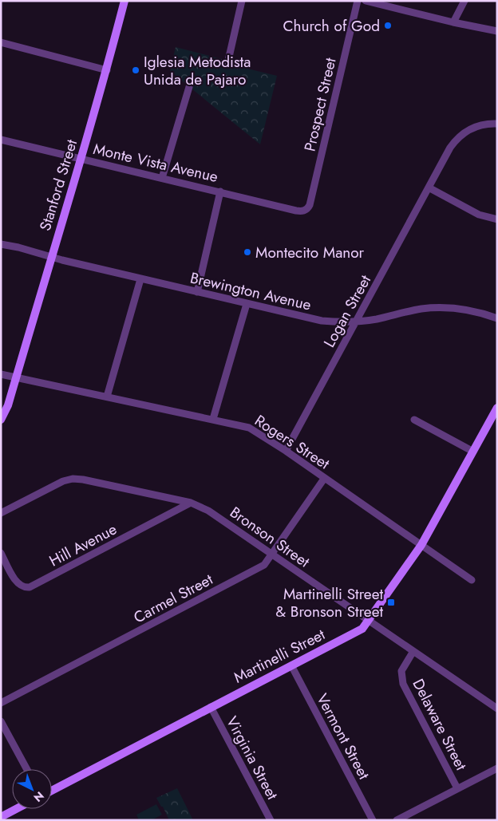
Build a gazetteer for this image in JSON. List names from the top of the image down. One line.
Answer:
{"streets":{"street":["Prospect Street","Monte Vista Avenue","Stanford Street","Brewington Avenue","Logan Street","Rogers Street","Bronson Street","Hill Avenue","Carmel Street","Martinelli Street","Delaware Street","Vermont Street","Virginia Street"]},"crossings":[["Prospect Street","Monte Vista Avenue"],["Monte Vista Avenue","Stanford Street"],["Stanford Street","Brewington Avenue"],["Stanford Street","Rogers Street"],["Brewington Avenue","Logan Street"],["Logan Street","Rogers Street"],["Rogers Street","Carmel Street"],["Rogers Street","Martinelli Street"],["Bronson Street","Hill Avenue"],["Bronson Street","Carmel Street"],["Bronson Street","Martinelli Street"],["Bronson Street","Delaware Street"],["Martinelli Street","Vermont Street"],["Martinelli Street","Virginia Street"]],"places":{"other":["Church of God","Iglesia Metodista Unida de Pajaro","Montecito Manor"],"transit":["Martinelli Street & Bronson Street"]},"north":"bottom right"}
